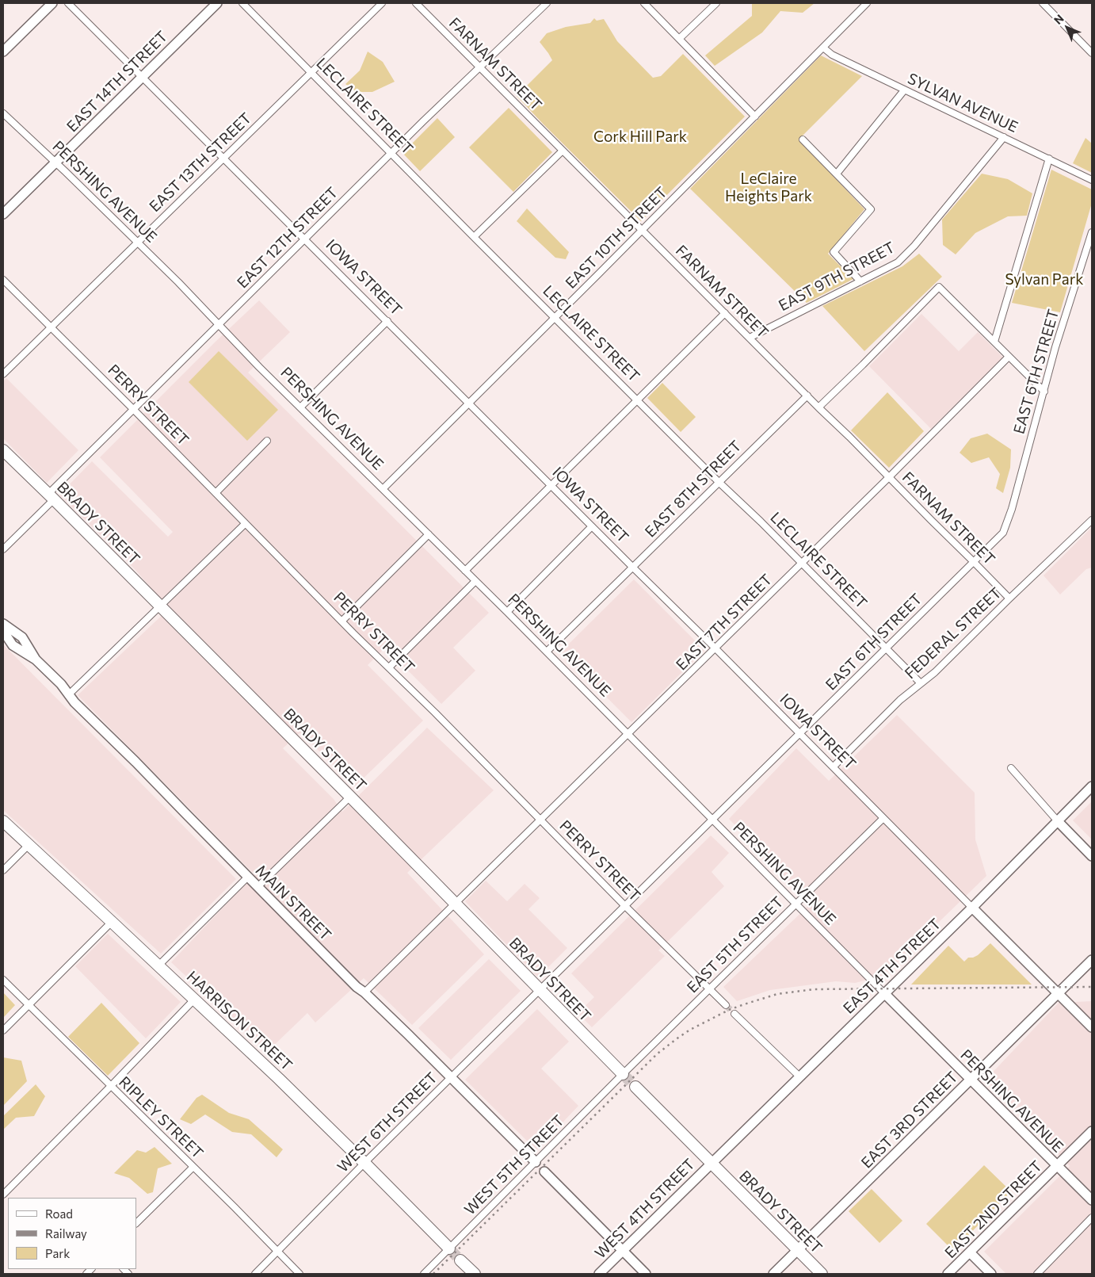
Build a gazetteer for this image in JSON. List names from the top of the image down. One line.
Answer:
{"streets":{"highway":["BRADY STREET","HARRISON STREET"],"street":["FARNAM STREET","EAST 14TH STREET","SYLVAN AVENUE","LECLAIRE STREET","EAST 13TH STREET","PERSHING AVENUE","EAST 12TH STREET","EAST 10TH STREET","EAST 9TH STREET","IOWA STREET","EAST 6TH STREET","PERRY STREET","EAST 8TH STREET","EAST 7TH STREET","FEDERAL STREET","MAIN STREET","EAST 5TH STREET","EAST 4TH STREET","RIPLEY STREET","EAST 3RD STREET","WEST 6TH STREET","WEST 5TH STREET","WEST 4TH STREET","EAST 2ND STREET"]},"crossings":[["FARNAM STREET","EAST 12TH STREET"],["FARNAM STREET","EAST 10TH STREET"],["FARNAM STREET","EAST 9TH STREET"],["FARNAM STREET","EAST 6TH STREET"],["FARNAM STREET","EAST 8TH STREET"],["FARNAM STREET","EAST 7TH STREET"],["FARNAM STREET","FEDERAL STREET"],["EAST 14TH STREET","PERSHING AVENUE"],["EAST 14TH STREET","IOWA STREET"],["SYLVAN AVENUE","EAST 10TH STREET"],["SYLVAN AVENUE","EAST 9TH STREET"],["LECLAIRE STREET","EAST 13TH STREET"],["LECLAIRE STREET","EAST 12TH STREET"],["LECLAIRE STREET","EAST 10TH STREET"],["LECLAIRE STREET","EAST 6TH STREET"],["LECLAIRE STREET","EAST 8TH STREET"],["LECLAIRE STREET","EAST 7TH STREET"],["LECLAIRE STREET","FEDERAL STREET"],["EAST 13TH STREET","PERSHING AVENUE"],["EAST 13TH STREET","IOWA STREET"],["EAST 13TH STREET","PERRY STREET"],["PERSHING AVENUE","EAST 12TH STREET"],["PERSHING AVENUE","EAST 10TH STREET"],["PERSHING AVENUE","EAST 6TH STREET"],["PERSHING AVENUE","EAST 8TH STREET"],["PERSHING AVENUE","EAST 7TH STREET"],["PERSHING AVENUE","EAST 5TH STREET"],["PERSHING AVENUE","EAST 4TH STREET"],["PERSHING AVENUE","EAST 3RD STREET"],["PERSHING AVENUE","EAST 2ND STREET"],["EAST 12TH STREET","IOWA STREET"],["EAST 12TH STREET","PERRY STREET"],["EAST 12TH STREET","BRADY STREET"],["EAST 10TH STREET","IOWA STREET"],["IOWA STREET","EAST 6TH STREET"],["IOWA STREET","EAST 8TH STREET"],["IOWA STREET","EAST 7TH STREET"],["IOWA STREET","FEDERAL STREET"],["IOWA STREET","EAST 5TH STREET"],["IOWA STREET","EAST 4TH STREET"],["IOWA STREET","EAST 3RD STREET"],["EAST 6TH STREET","PERRY STREET"],["EAST 6TH STREET","BRADY STREET"],["EAST 6TH STREET","WEST 6TH STREET"],["PERRY STREET","EAST 7TH STREET"],["PERRY STREET","EAST 5TH STREET"],["BRADY STREET","EAST 7TH STREET"],["BRADY STREET","EAST 5TH STREET"],["BRADY STREET","EAST 4TH STREET"],["BRADY STREET","EAST 3RD STREET"],["BRADY STREET","WEST 6TH STREET"],["BRADY STREET","WEST 5TH STREET"],["BRADY STREET","WEST 4TH STREET"],["EAST 7TH STREET","MAIN STREET"],["MAIN STREET","WEST 6TH STREET"],["MAIN STREET","WEST 5TH STREET"],["EAST 5TH STREET","WEST 5TH STREET"],["EAST 4TH STREET","WEST 4TH STREET"],["HARRISON STREET","WEST 6TH STREET"],["HARRISON STREET","WEST 5TH STREET"],["RIPLEY STREET","WEST 6TH STREET"]],"parks":["Cork Hill Park","LeClaire Heights Park","Sylvan Park"],"legend":["Road","Railway","Park"],"north":"top left"}
